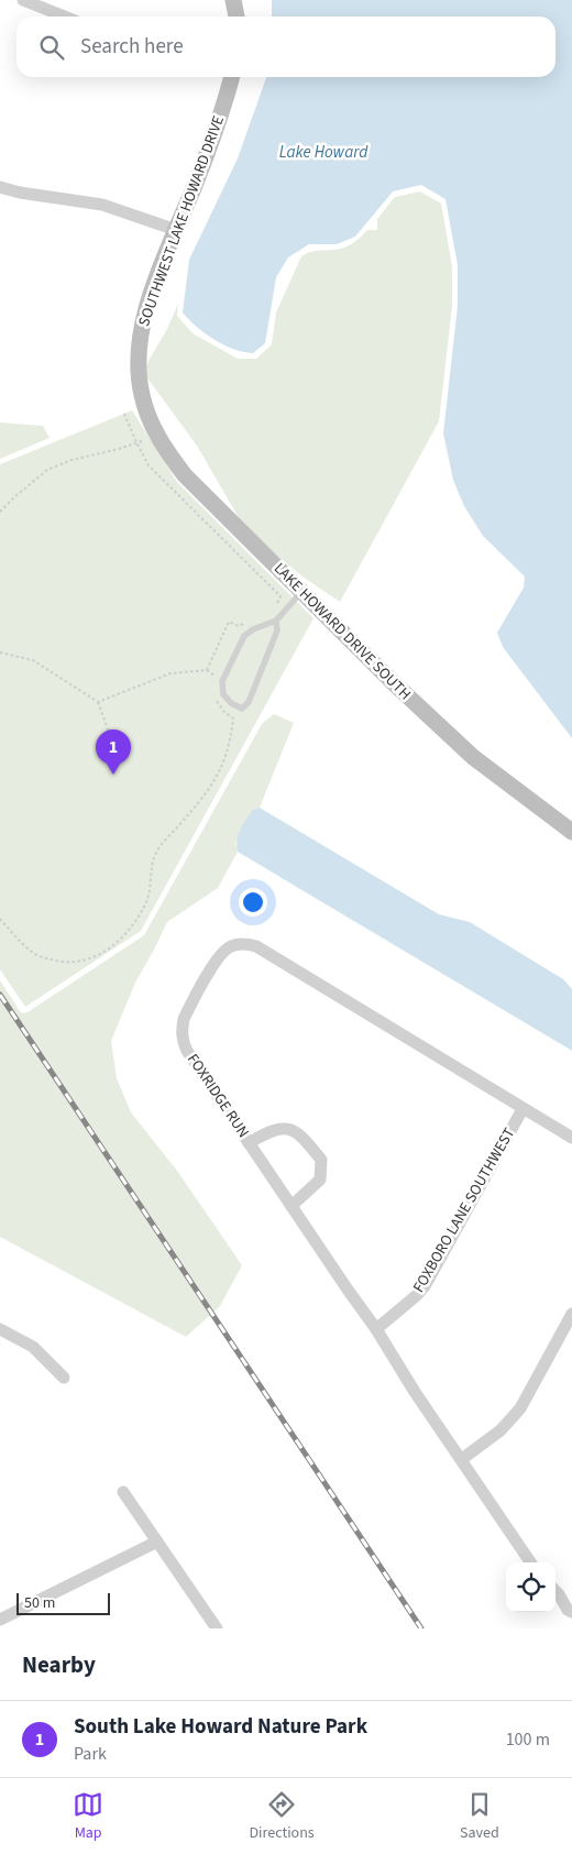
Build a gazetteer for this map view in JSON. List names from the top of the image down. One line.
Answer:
{"streets":{"street":["SOUTHWEST LAKE HOWARD DRIVE","LAKE HOWARD DRIVE SOUTH","FOXRIDGE RUN","FOXBORO LANE SOUTHWEST"]},"crossings":[["SOUTHWEST LAKE HOWARD DRIVE","LAKE HOWARD DRIVE SOUTH"],["FOXRIDGE RUN","FOXBORO LANE SOUTHWEST"]],"water":["Lake Howard"],"scale_bar":"50 m","page":{"search":"Search here","pins":"1","scale":"50 m","heading":"Nearby","list":[{"mark":"1","name":"South Lake Howard Nature Park","note":"Park","value":"100 m"}],"nav":["Map","Directions","Saved"]}}
